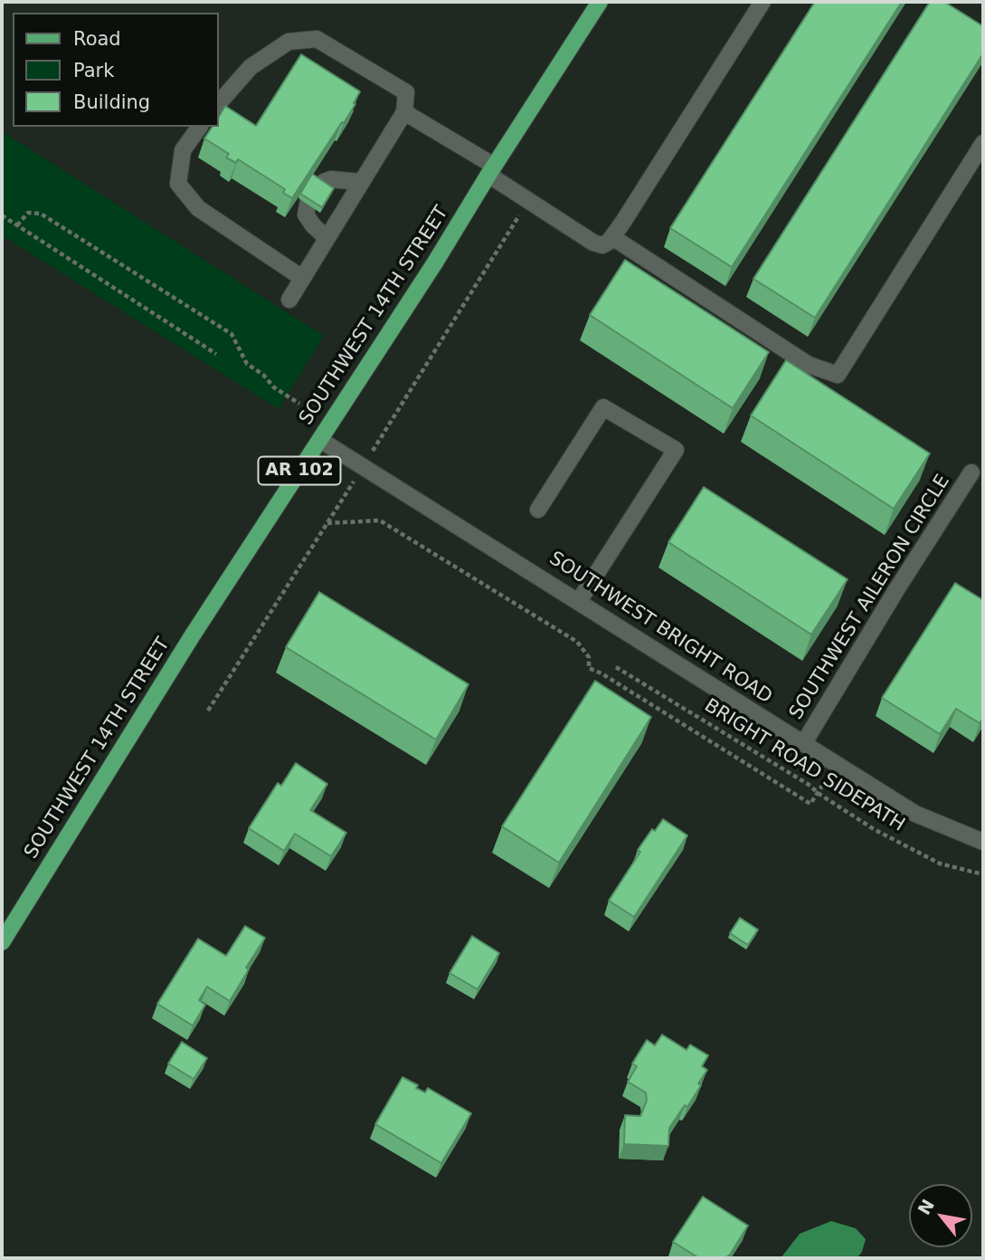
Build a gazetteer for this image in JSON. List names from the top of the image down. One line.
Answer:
{"streets":{"main road":["SOUTHWEST 14TH STREET","AR 102"],"street":["SOUTHWEST AILERON CIRCLE","SOUTHWEST BRIGHT ROAD"],"path":["BRIGHT ROAD SIDEPATH"]},"crossings":[["SOUTHWEST 14TH STREET","SOUTHWEST BRIGHT ROAD"],["SOUTHWEST AILERON CIRCLE","SOUTHWEST BRIGHT ROAD"]],"legend":["Road","Park","Building"],"north":"top left"}
